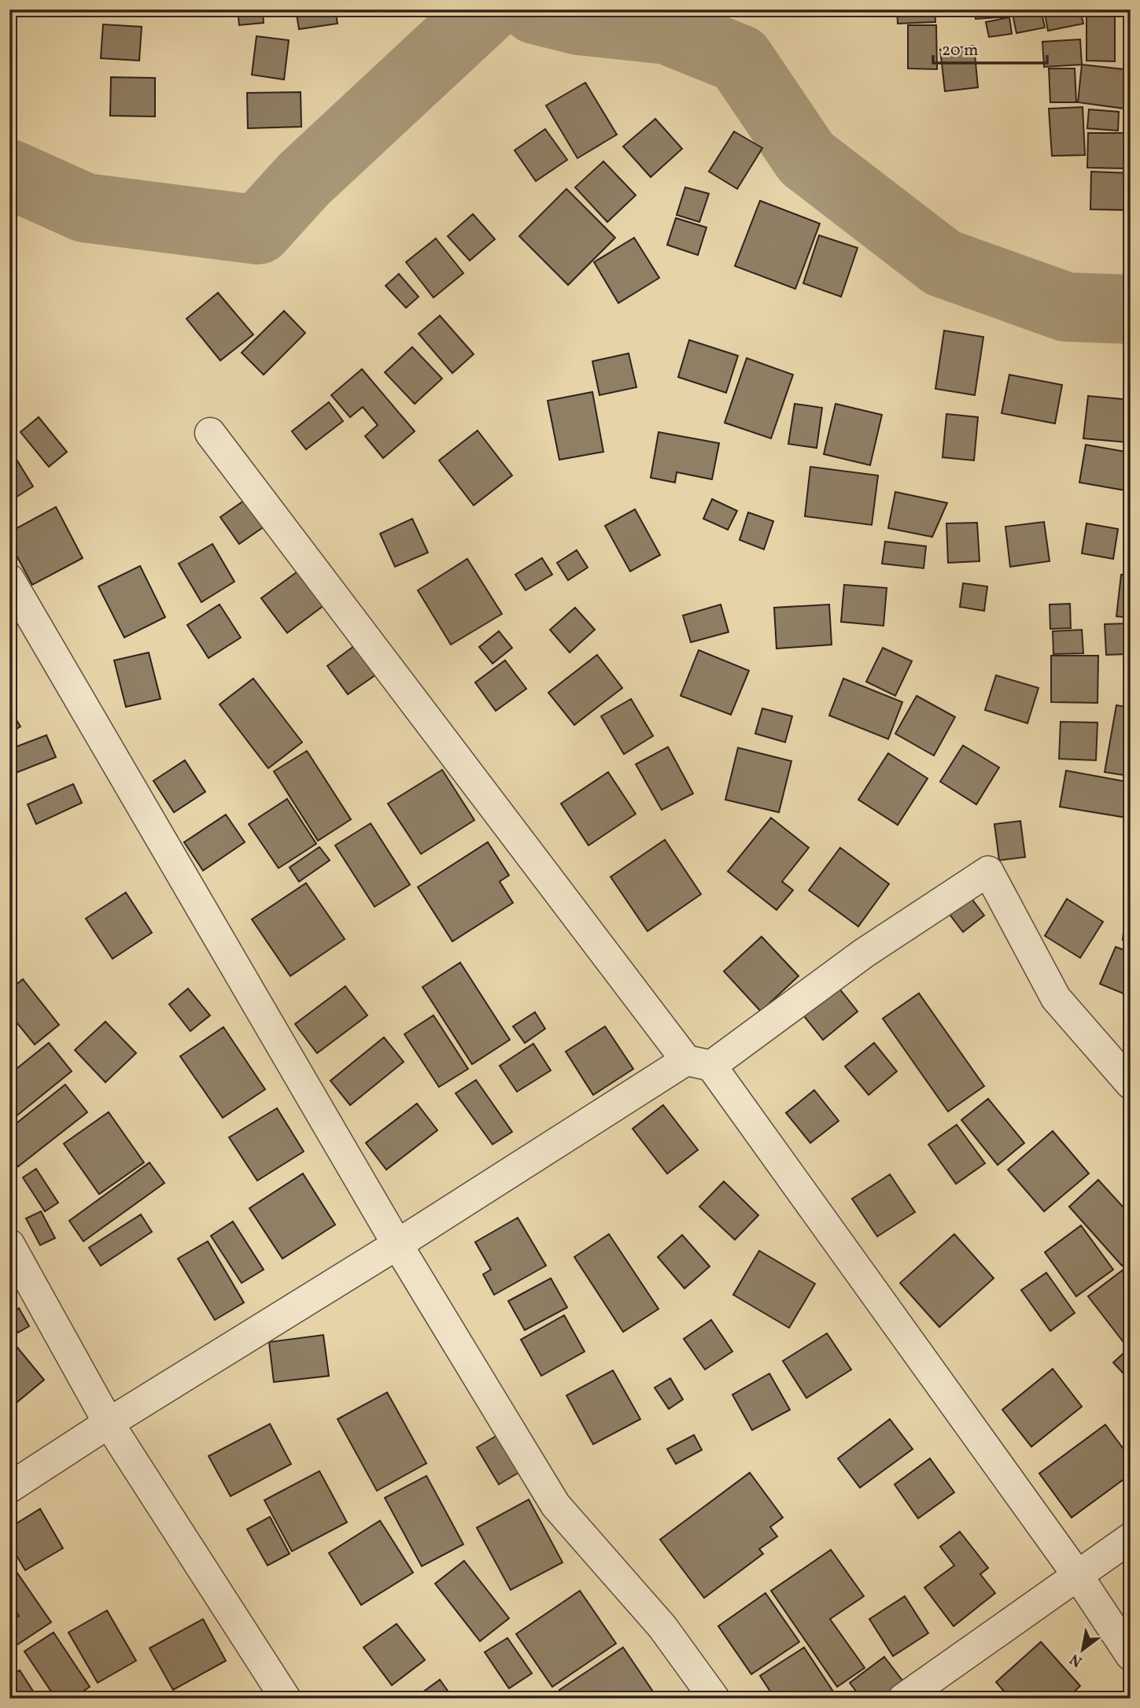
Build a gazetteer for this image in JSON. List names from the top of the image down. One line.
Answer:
{"scale_bar":"20 m","north":"bottom left"}
